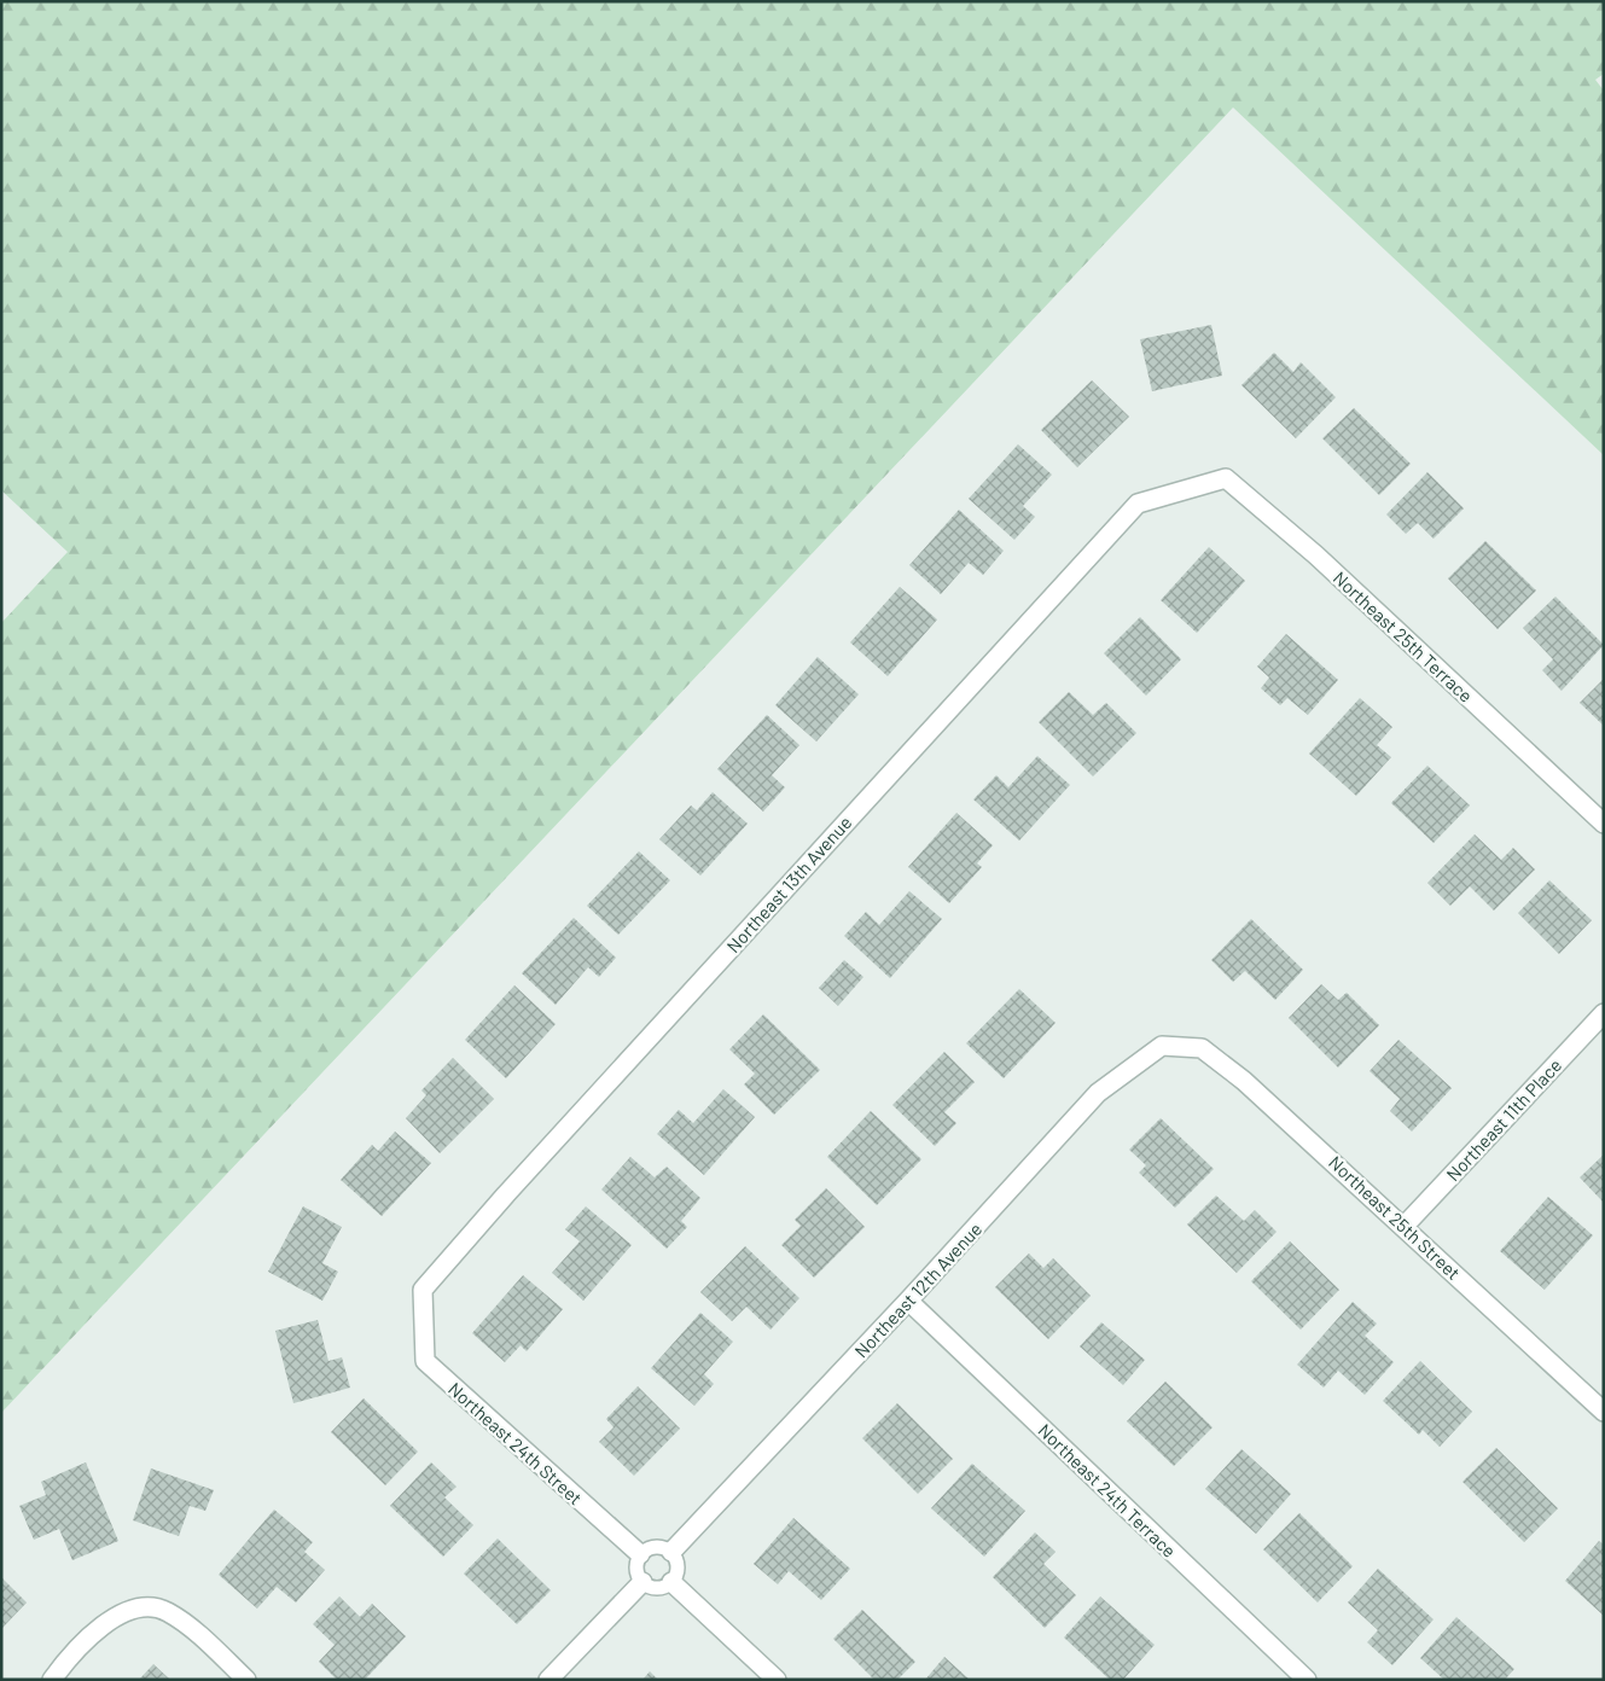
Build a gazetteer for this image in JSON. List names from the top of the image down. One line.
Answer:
{"streets":{"street":["Northeast 25th Terrace","Northeast 13th Avenue","Northeast 11th Place","Northeast 25th Street","Northeast 12th Avenue","Northeast 24th Street","Northeast 24th Terrace"]},"crossings":[["Northeast 25th Terrace","Northeast 13th Avenue"],["Northeast 13th Avenue","Northeast 24th Street"],["Northeast 11th Place","Northeast 25th Street"],["Northeast 25th Street","Northeast 12th Avenue"],["Northeast 12th Avenue","Northeast 24th Street"],["Northeast 12th Avenue","Northeast 24th Terrace"]]}
